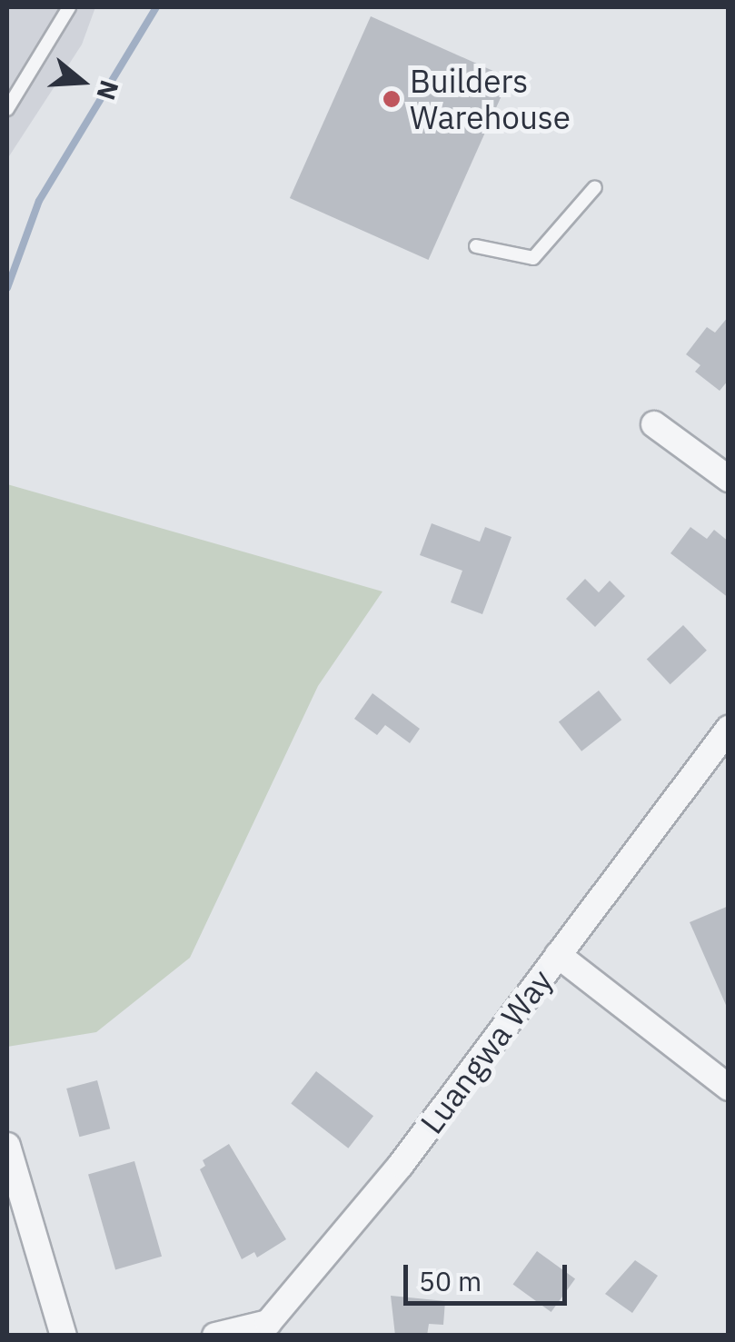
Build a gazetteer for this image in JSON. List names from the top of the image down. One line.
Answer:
{"streets":{"street":["Luangwa Way"]},"places":["Builders Warehouse"],"scale_bar":"50 m","north":"right"}
